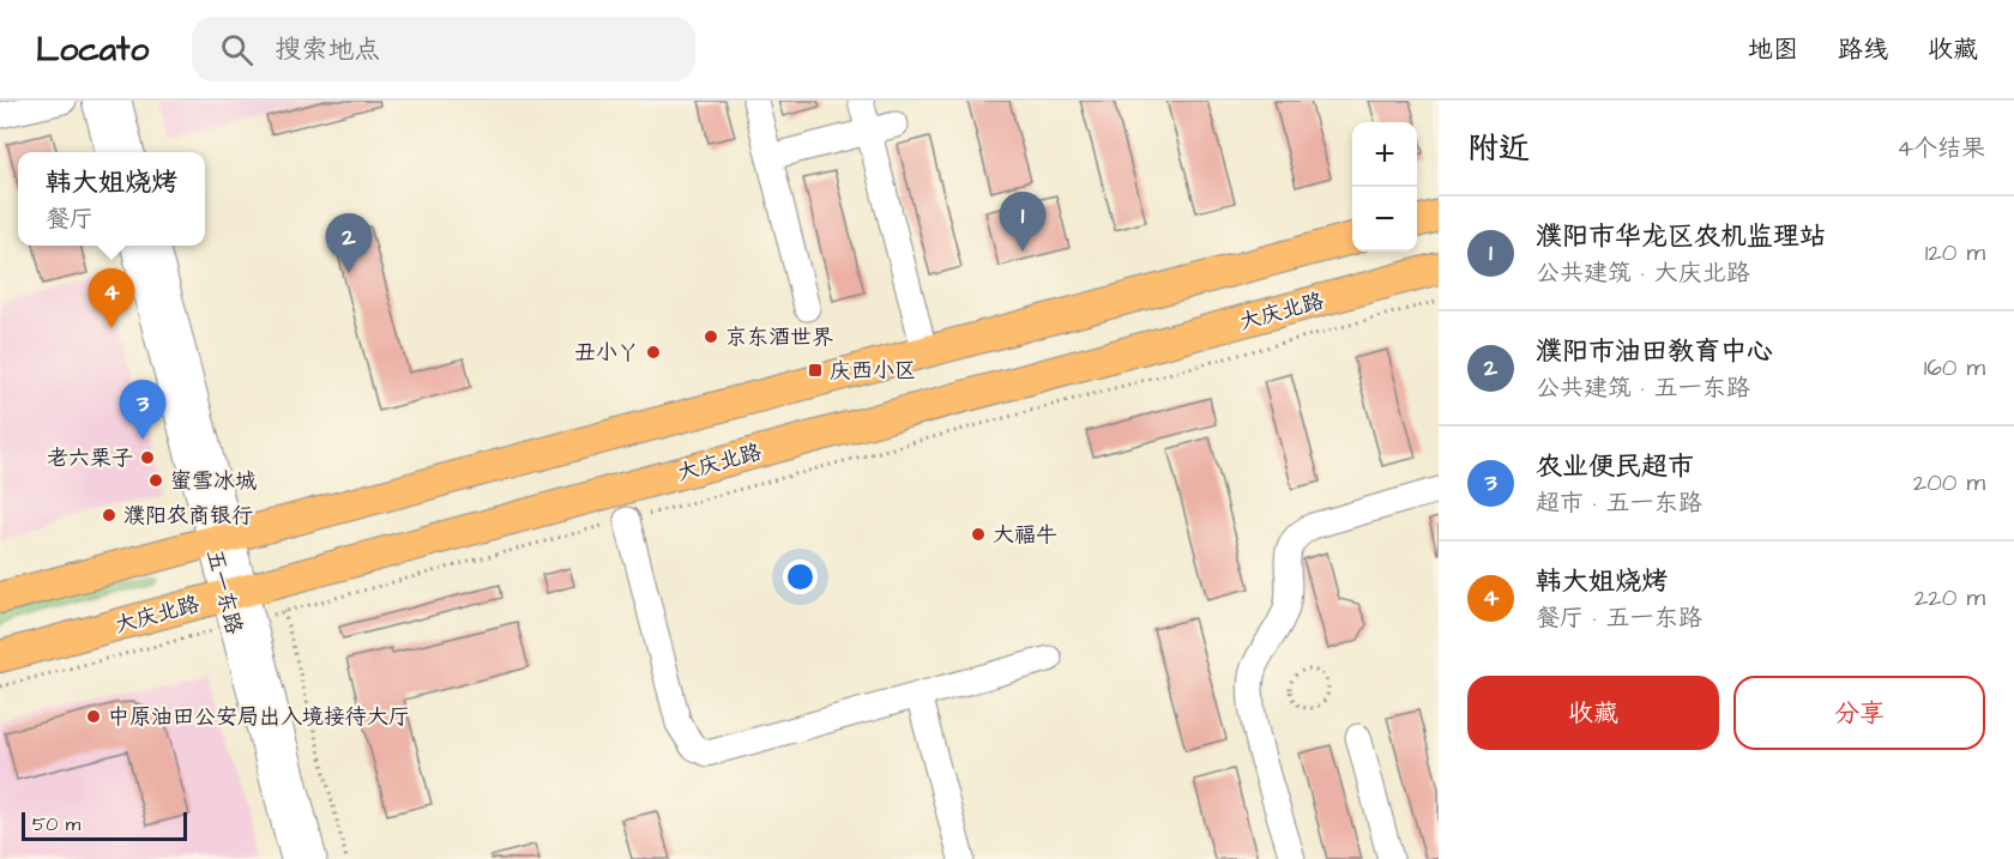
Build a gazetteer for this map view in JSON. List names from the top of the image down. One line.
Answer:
{"streets":{"main road":["大庆北路"],"street":["五一东路"]},"crossings":[["大庆北路","五一东路"]],"places":{"other":["京东酒世界","丑小丫","老六栗子","蜜雪冰城","濮阳农商银行","大福牛","中原油田公安局出入境接待大厅"],"transit":["庆西小区"]},"scale_bar":"50 m","page":{"header":"Locato","search":"搜索地点","nav":["地图","路线","收藏"],"heading":["附近","4个结果"],"map_buttons":["+","−"],"popup":["韩大姐烧烤","餐厅"],"pins":["1","2","4","3"],"list":[{"mark":"1","name":"濮阳市华龙区农机监理站","note":"公共建筑 · 大庆北路","value":"120 m"},{"mark":"2","name":"濮阳市油田教育中心","note":"公共建筑 · 五一东路","value":"160 m"},{"mark":"3","name":"农业便民超市","note":"超市 · 五一东路","value":"200 m"},{"mark":"4","name":"韩大姐烧烤","note":"餐厅 · 五一东路","value":"220 m"}],"buttons":["收藏","分享"],"scale":"50 m"}}
